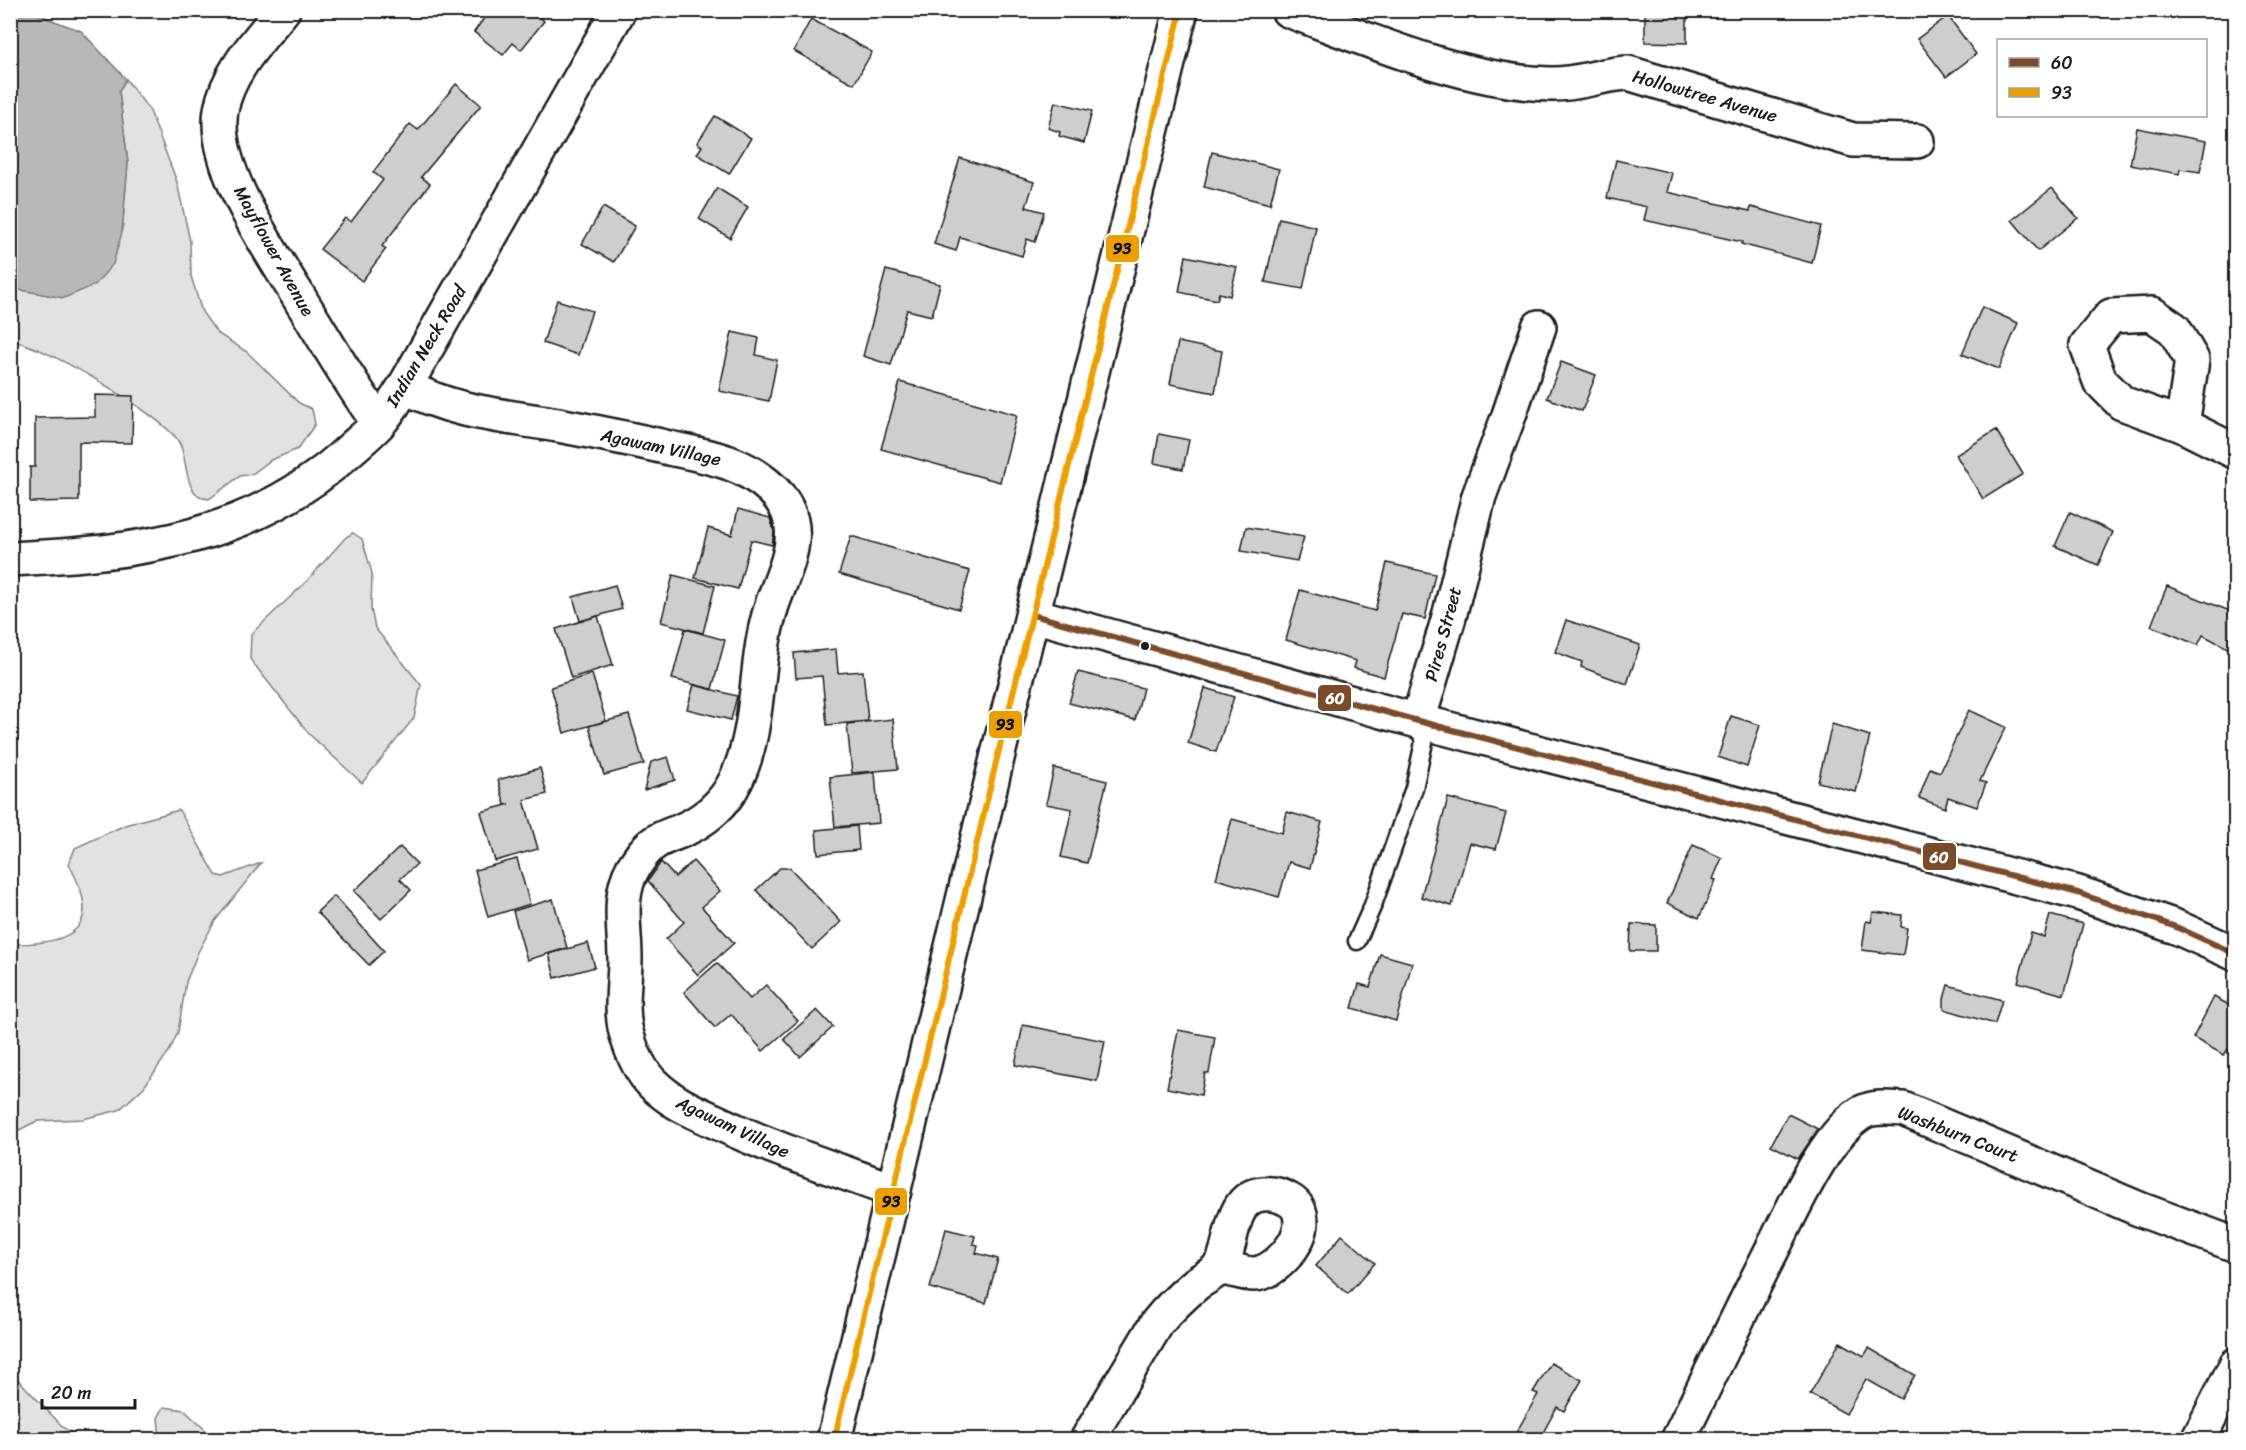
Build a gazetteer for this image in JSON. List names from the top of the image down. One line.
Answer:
{"streets":{"street":["Hollowtree Avenue","Mayflower Avenue","Indian Neck Road","Agawam Village","Pires Street","Washburn Court"]},"crossings":[["Mayflower Avenue","Indian Neck Road"],["Indian Neck Road","Agawam Village"]],"lines":["transit line 93","transit line 60"],"legend":["60","93"],"scale_bar":"20 m"}
